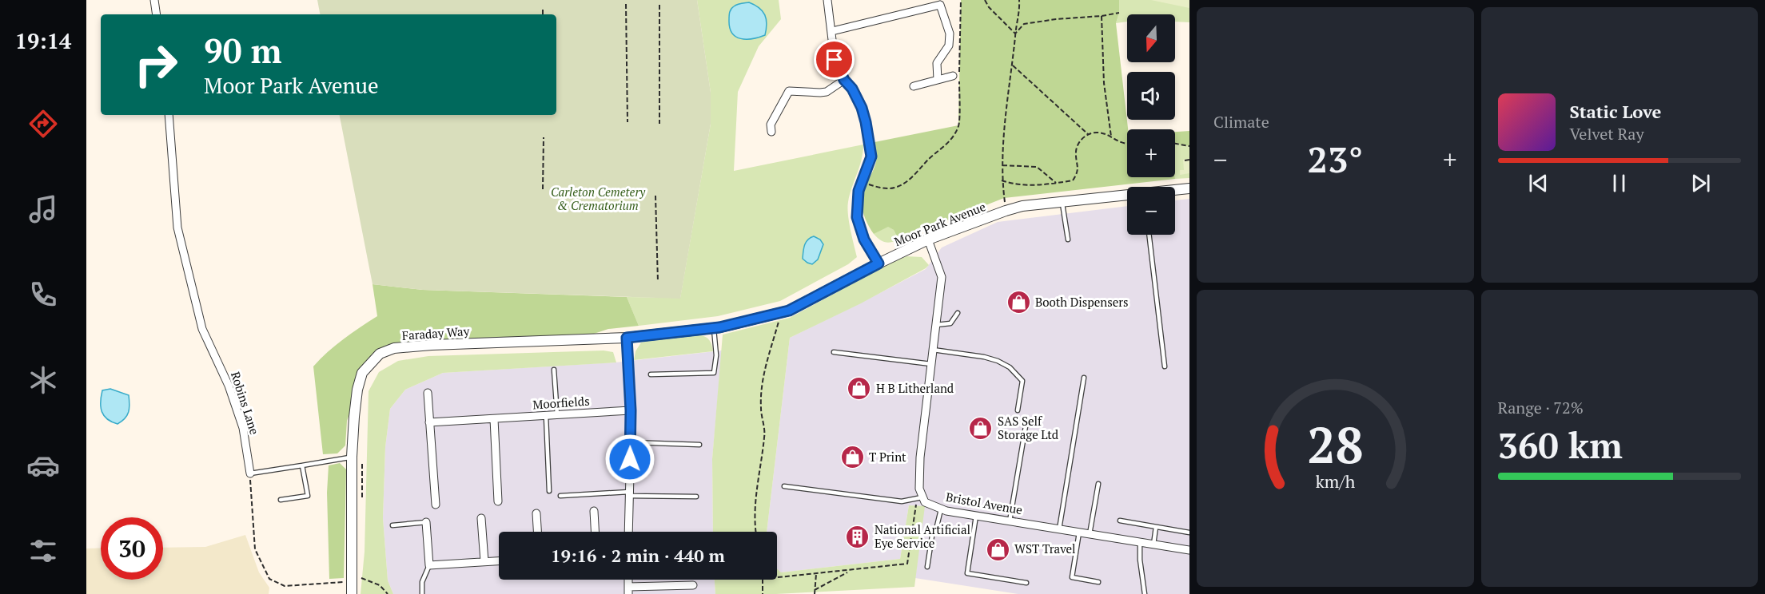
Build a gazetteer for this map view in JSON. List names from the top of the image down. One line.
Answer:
{"streets":{"street":["Moor Park Avenue","Faraday Way","Robins Lane","Moorfields","Bristol Avenue"]},"crossings":[["Moor Park Avenue","Faraday Way"]],"parks":["Carleton Cemetery & Crematorium"],"places":{"shop":["Booth Dispensers","H B Litherland","SAS Self Storage Ltd","T Print","WST Travel"],"building":["National Artificial Eye Service"]},"north":"bottom","page":{"tabs":"19:14","tile":["Climate",["Range · 72%","360 km"]],"map_buttons":["+","−"],"turn":["90 m","Moor Park Avenue"],"song":["Static Love","Velvet Ray"],"heat":["−","23°","+"],"limit":"30","trip":"19:16 · 2 min · 440 m","gauge":["28","km/h"]}}
